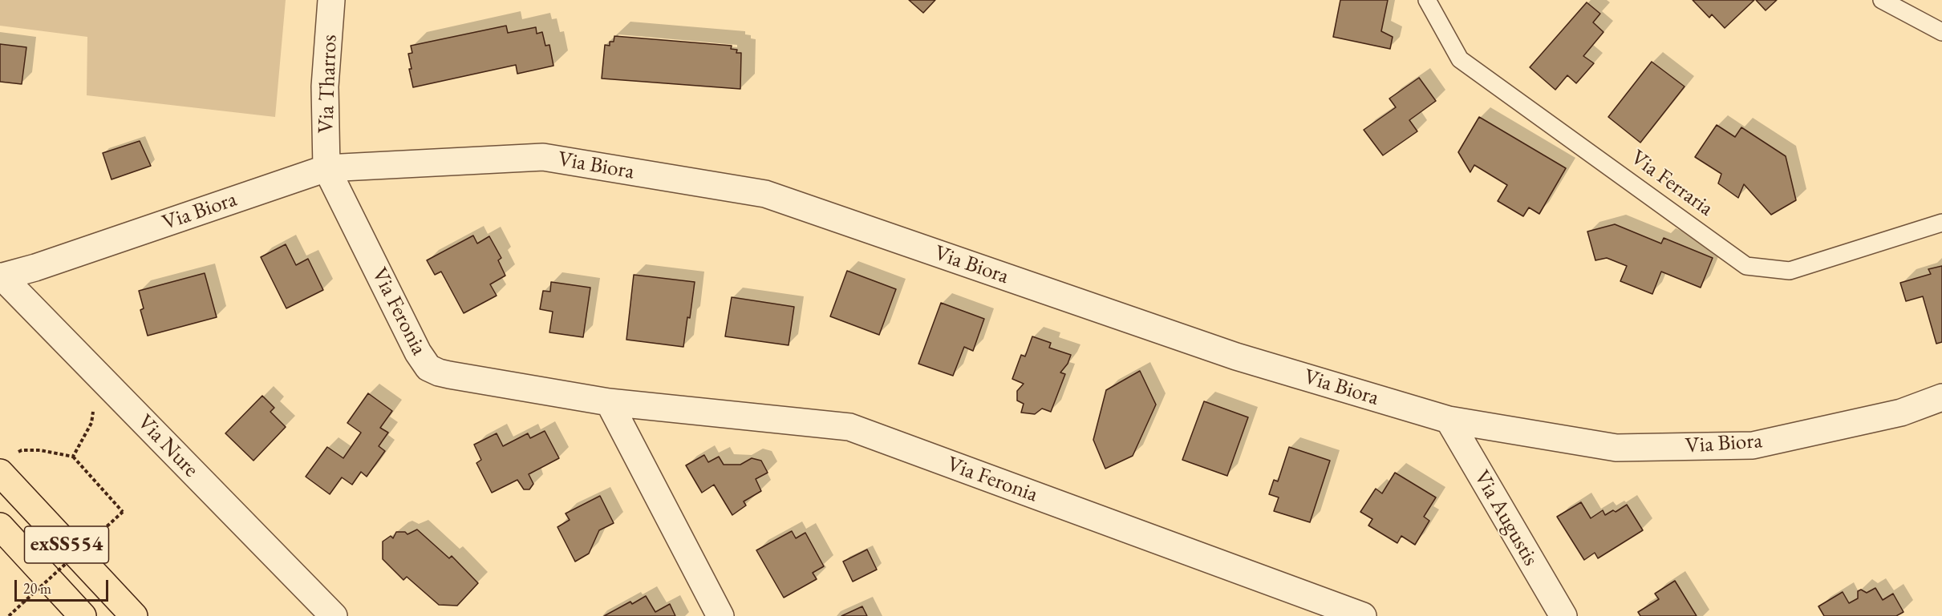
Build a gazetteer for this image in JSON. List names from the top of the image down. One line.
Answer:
{"streets":{"main road":["exSS554"],"street":["Via Tharros","Via Biora","Via Feronia","Via Nure","Via Augustis"],"lane":["Via Ferraria"]},"crossings":[["Via Tharros","Via Biora"],["Via Tharros","Via Feronia"],["Via Biora","Via Feronia"],["Via Biora","Via Nure"],["Via Biora","Via Augustis"]],"scale_bar":"20 m"}
